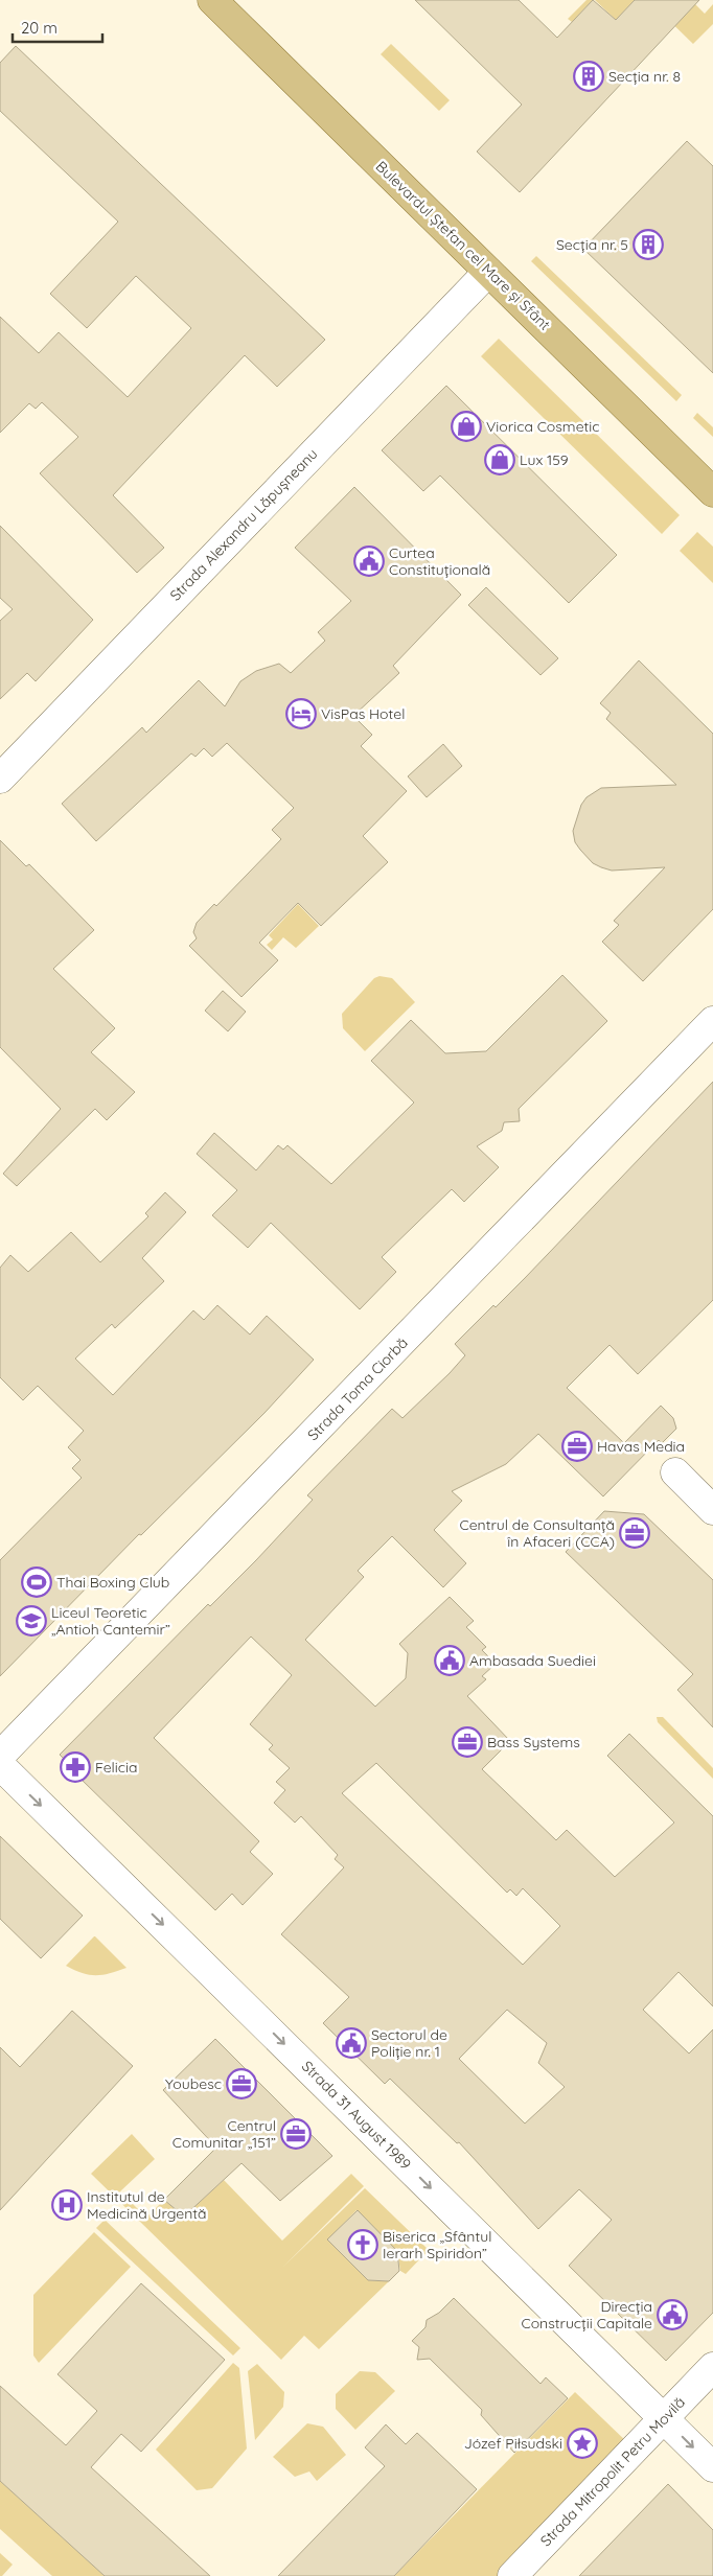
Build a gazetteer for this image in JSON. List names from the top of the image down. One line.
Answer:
{"streets":{"main road":["Bulevardul Ștefan cel Mare și Sfânt"],"street":["Strada Alexandru Lăpușneanu","Strada Toma Ciorbă","Strada 31 August 1989","Strada Mitropolit Petru Movilă"]},"crossings":[["Bulevardul Ștefan cel Mare și Sfânt","Strada Alexandru Lăpușneanu"],["Strada 31 August 1989","Strada Mitropolit Petru Movilă"]],"one_way":["Strada 31 August 1989"],"places":{"building":["Secția nr. 8","Secția nr. 5"],"shop":["Viorica Cosmetic","Lux 159"],"public building":["Curtea Constituțională","Ambasada Suediei","Sectorul de Poliție nr. 1","Direcția Construcții Capitale"],"hotel":["VisPas Hotel"],"office":["Havas Media","Centrul de Consultanță în Afaceri (CCA)","Bass Systems","Youbesc","Centrul Comunitar „151”"],"sports":["Thai Boxing Club"],"school or university":["Liceul Teoretic „Antioh Cantemir”"],"pharmacy":["Felicia"],"hospital":["Institutul de Medicină Urgentă"],"church":["Biserica „Sfântul Ierarh Spiridon”"],"place":["Józef Piłsudski"]},"scale_bar":"20 m"}
